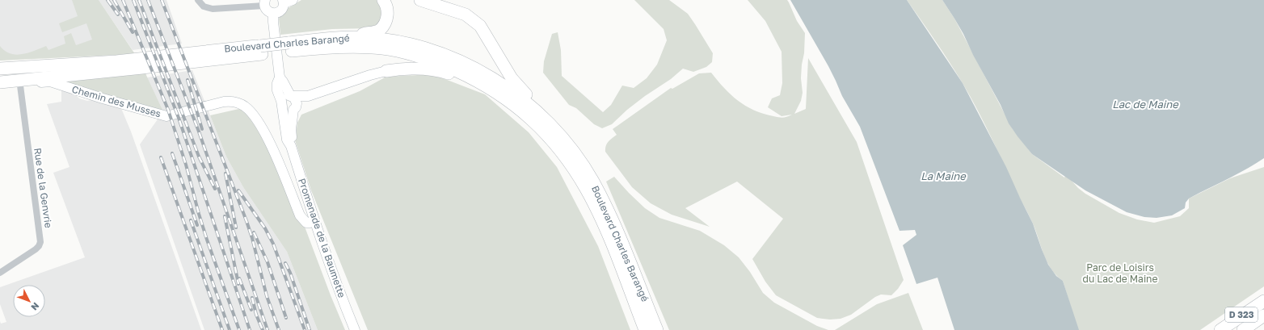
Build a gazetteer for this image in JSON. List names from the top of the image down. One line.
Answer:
{"streets":{"highway":["Boulevard Charles Barangé","D 323"],"street":["Chemin des Musses","Rue de la Genvrie","Promenade de la Baumette"]},"crossings":[["Chemin des Musses","Rue de la Genvrie"],["Chemin des Musses","Promenade de la Baumette"]],"water":["Lac de Maine","La Maine"],"parks":["Parc de Loisirs du Lac de Maine"],"north":"bottom right"}
